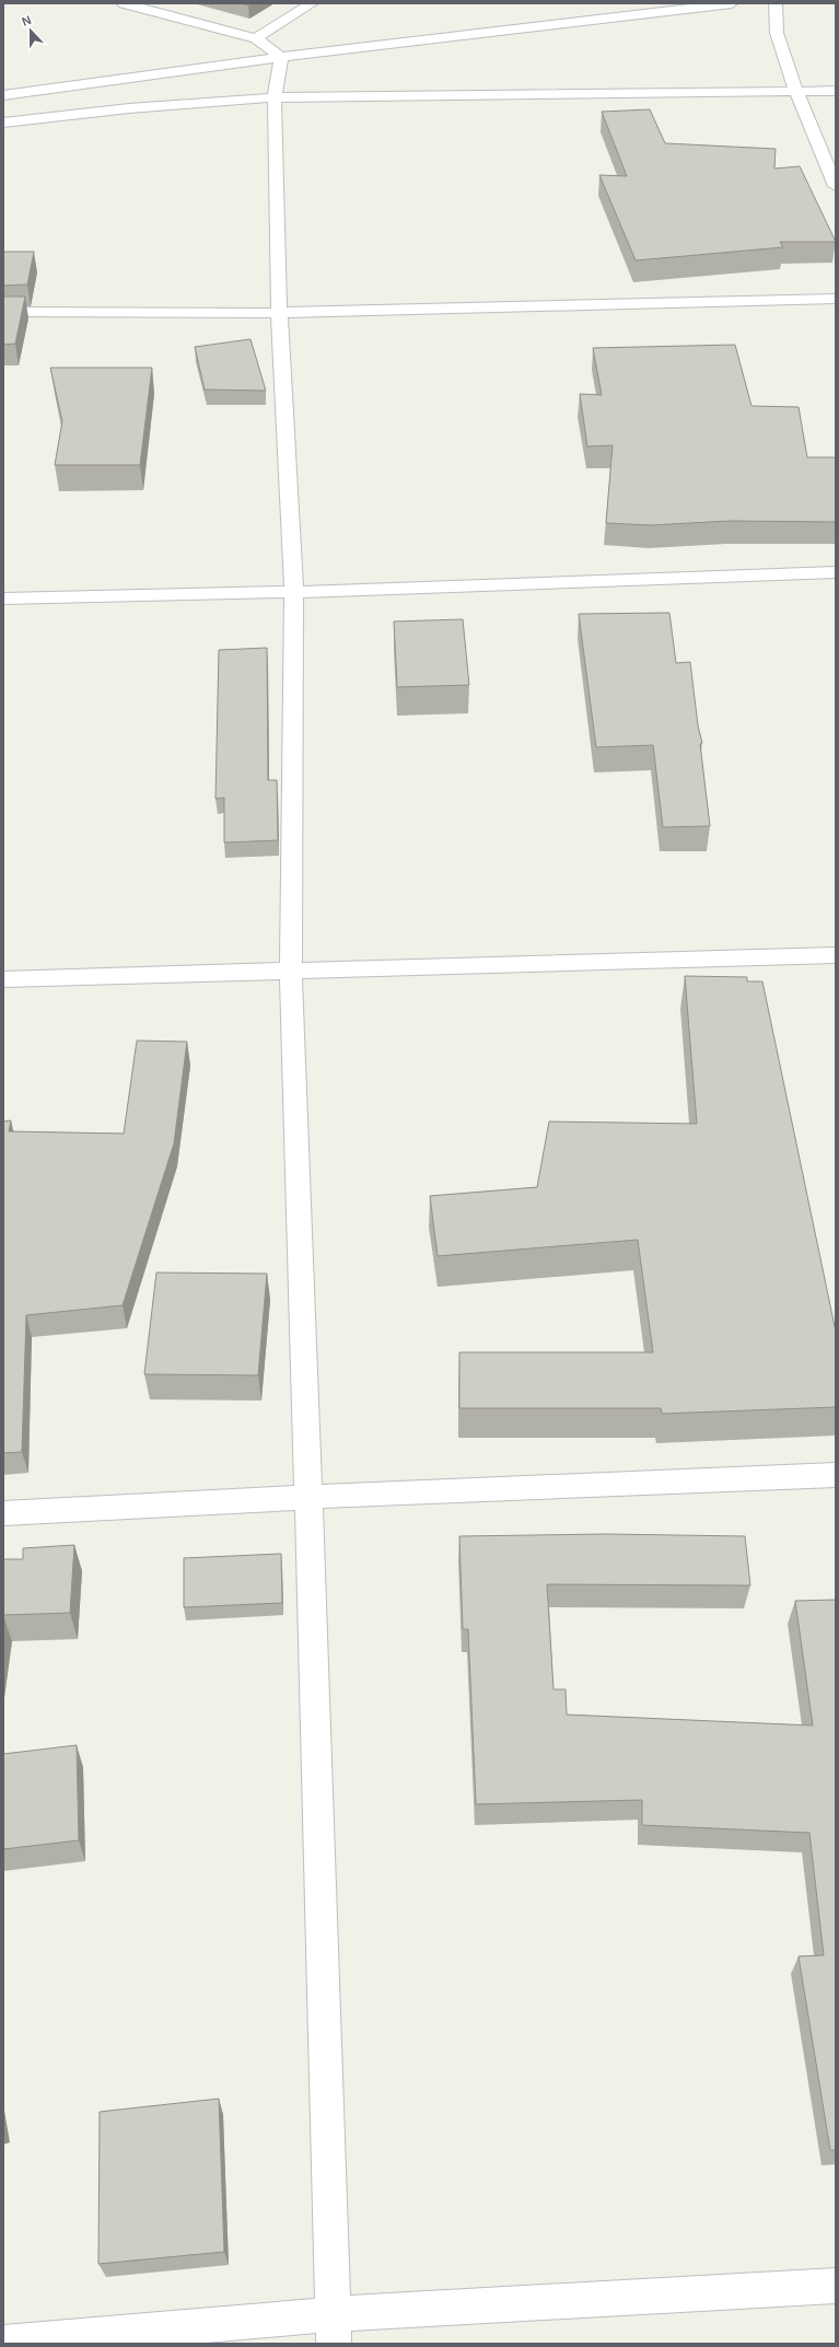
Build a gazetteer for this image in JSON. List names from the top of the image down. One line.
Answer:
{"north":"top"}
